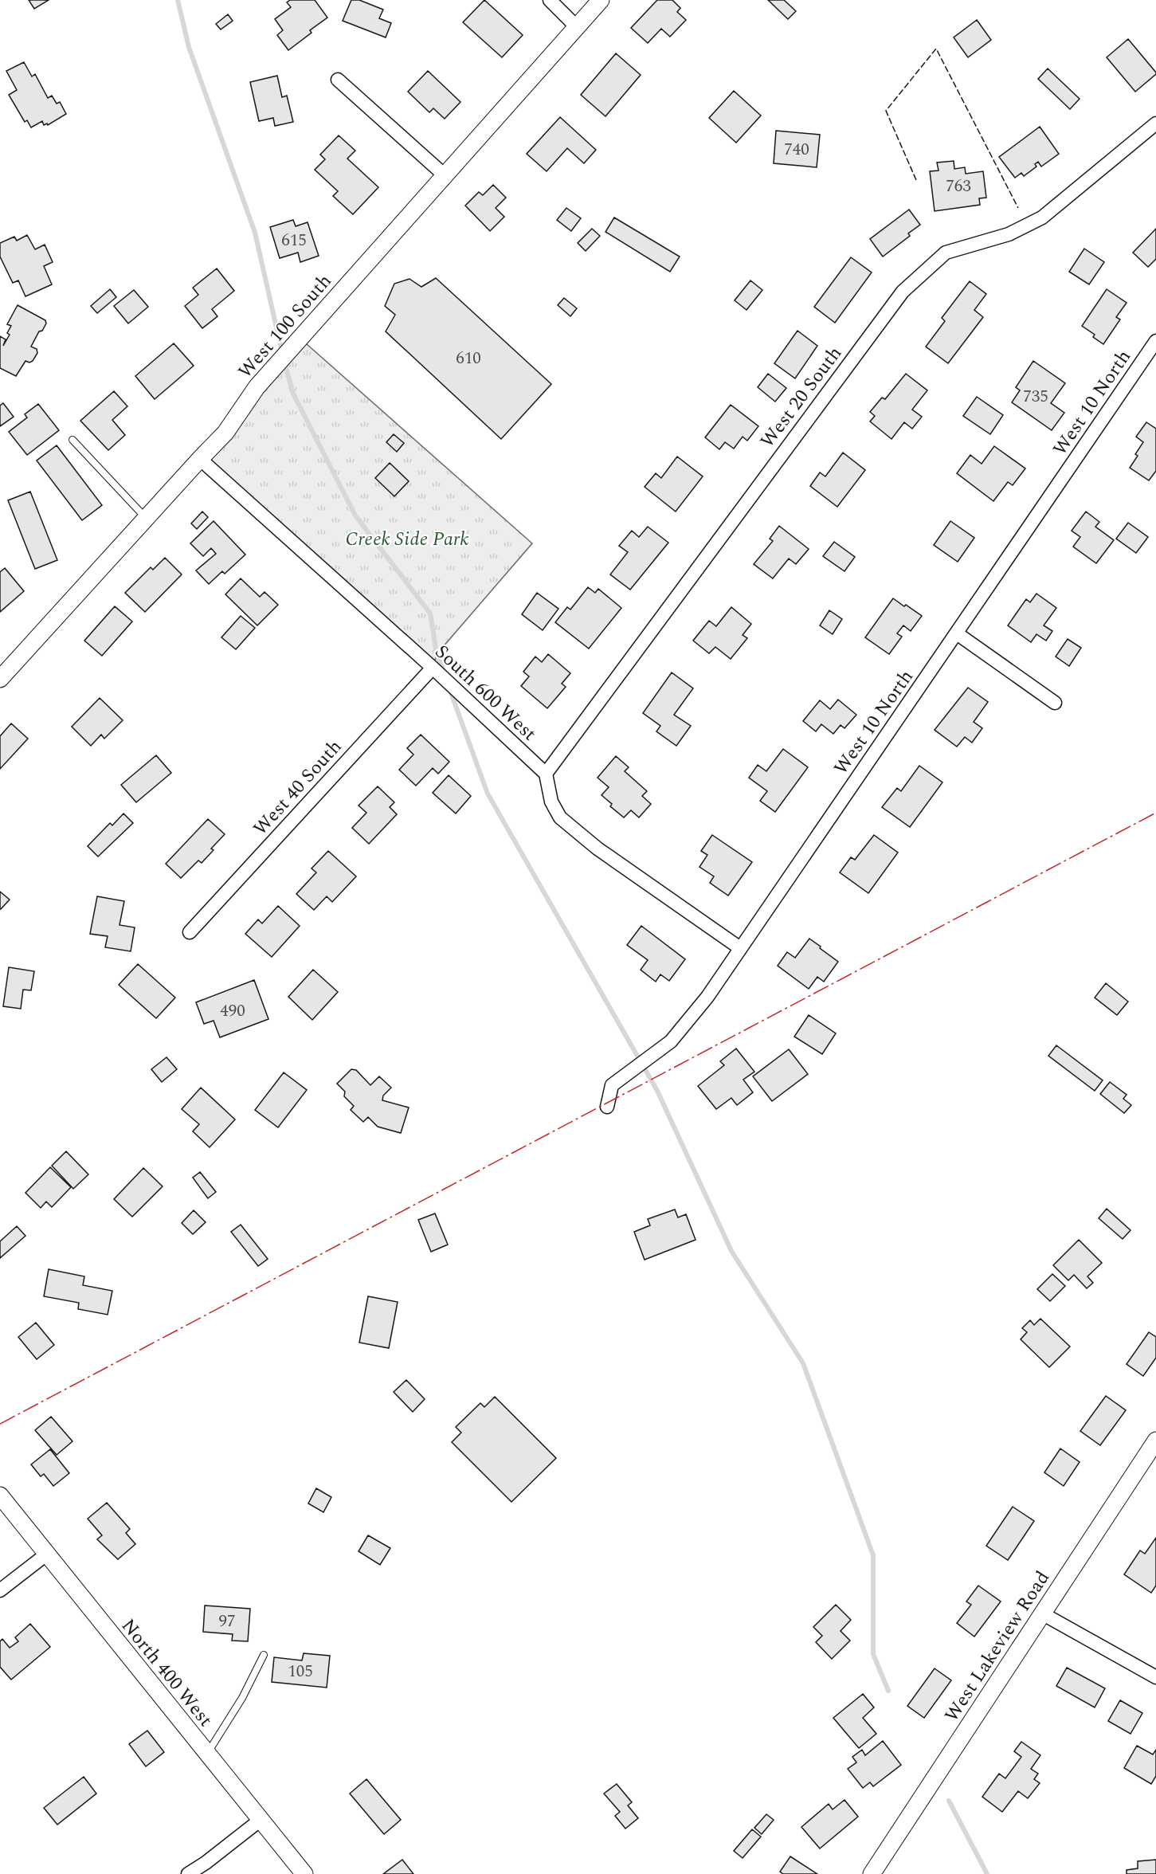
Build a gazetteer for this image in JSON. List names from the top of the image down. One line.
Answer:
{"streets":{"street":["West 100 South","West 20 South","West 10 North","South 600 West","West 40 South","West Lakeview Road","North 400 West"]},"crossings":[["West 100 South","South 600 West"],["West 20 South","South 600 West"],["South 600 West","West 40 South"]],"parks":["Creek Side Park"],"house_numbers":["740","763","615","610","735","490","97","105"]}
